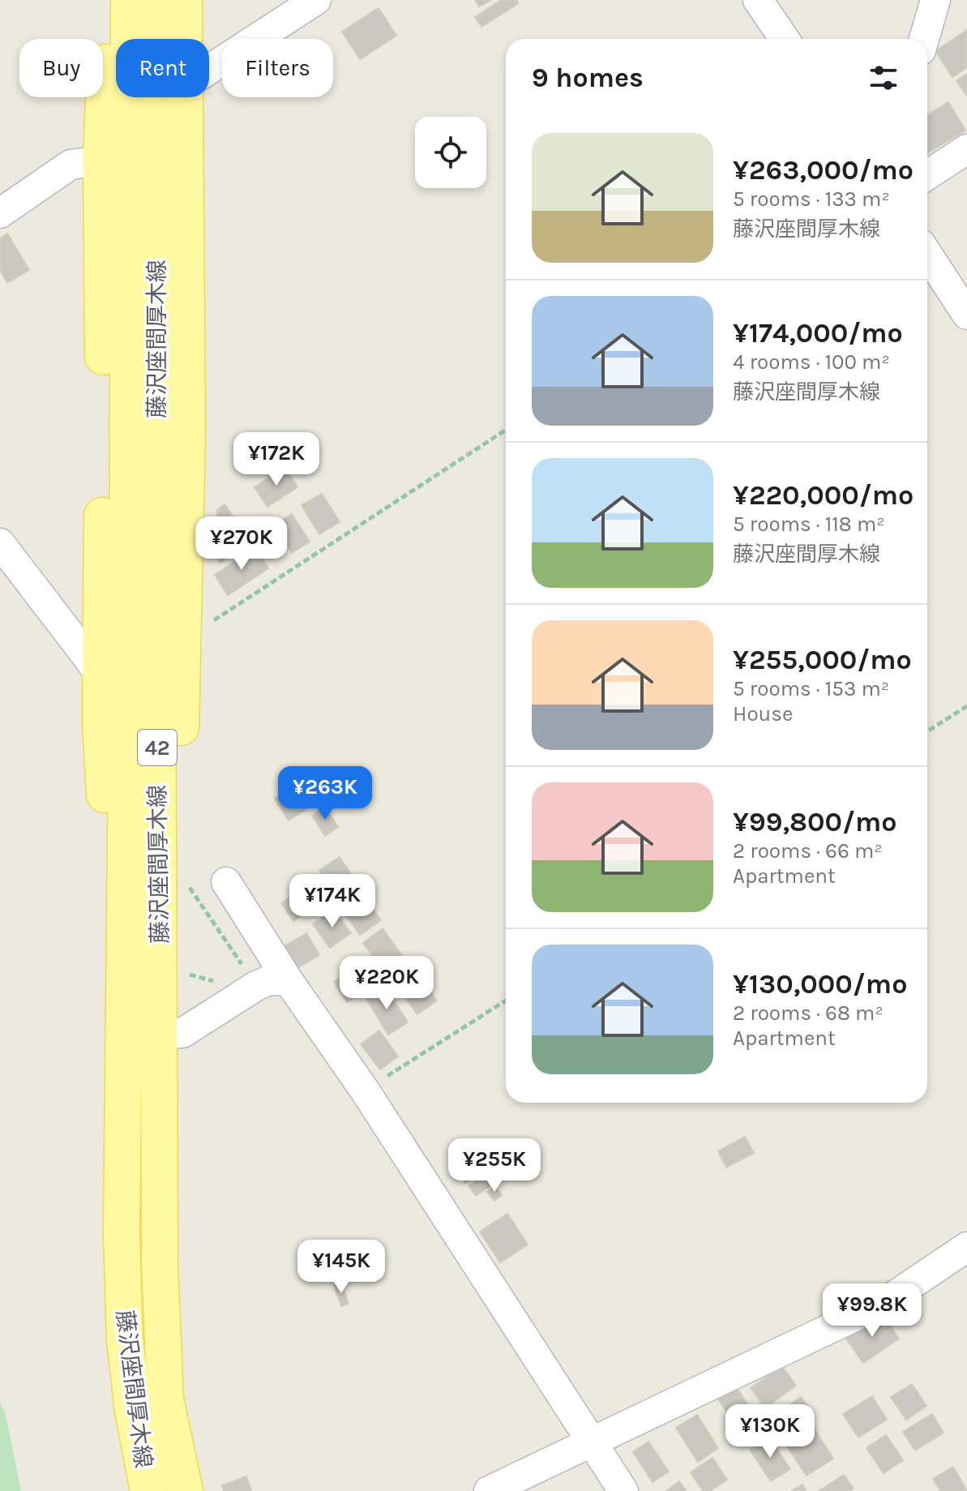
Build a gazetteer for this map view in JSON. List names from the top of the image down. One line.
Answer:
{"streets":{"main road":["藤沢座間厚木線","42"]},"crossings":[["藤沢座間厚木線","42"]],"page":{"chip":["Buy","Rent","Filters"],"heading":"9 homes","list":[{"name":"¥263,000/mo","note":"5 rooms · 133 m² · 藤沢座間厚木線"},{"name":"¥174,000/mo","note":"4 rooms · 100 m² · 藤沢座間厚木線"},{"name":"¥220,000/mo","note":"5 rooms · 118 m² · 藤沢座間厚木線"},{"name":"¥255,000/mo","note":"5 rooms · 153 m² · House"},{"name":"¥99,800/mo","note":"2 rooms · 66 m² · Apartment"},{"name":"¥130,000/mo","note":"2 rooms · 68 m² · Apartment"}],"price":["¥172K","¥270K","¥263K","¥174K","¥220K","¥255K","¥145K","¥99.8K","¥130K"]}}
